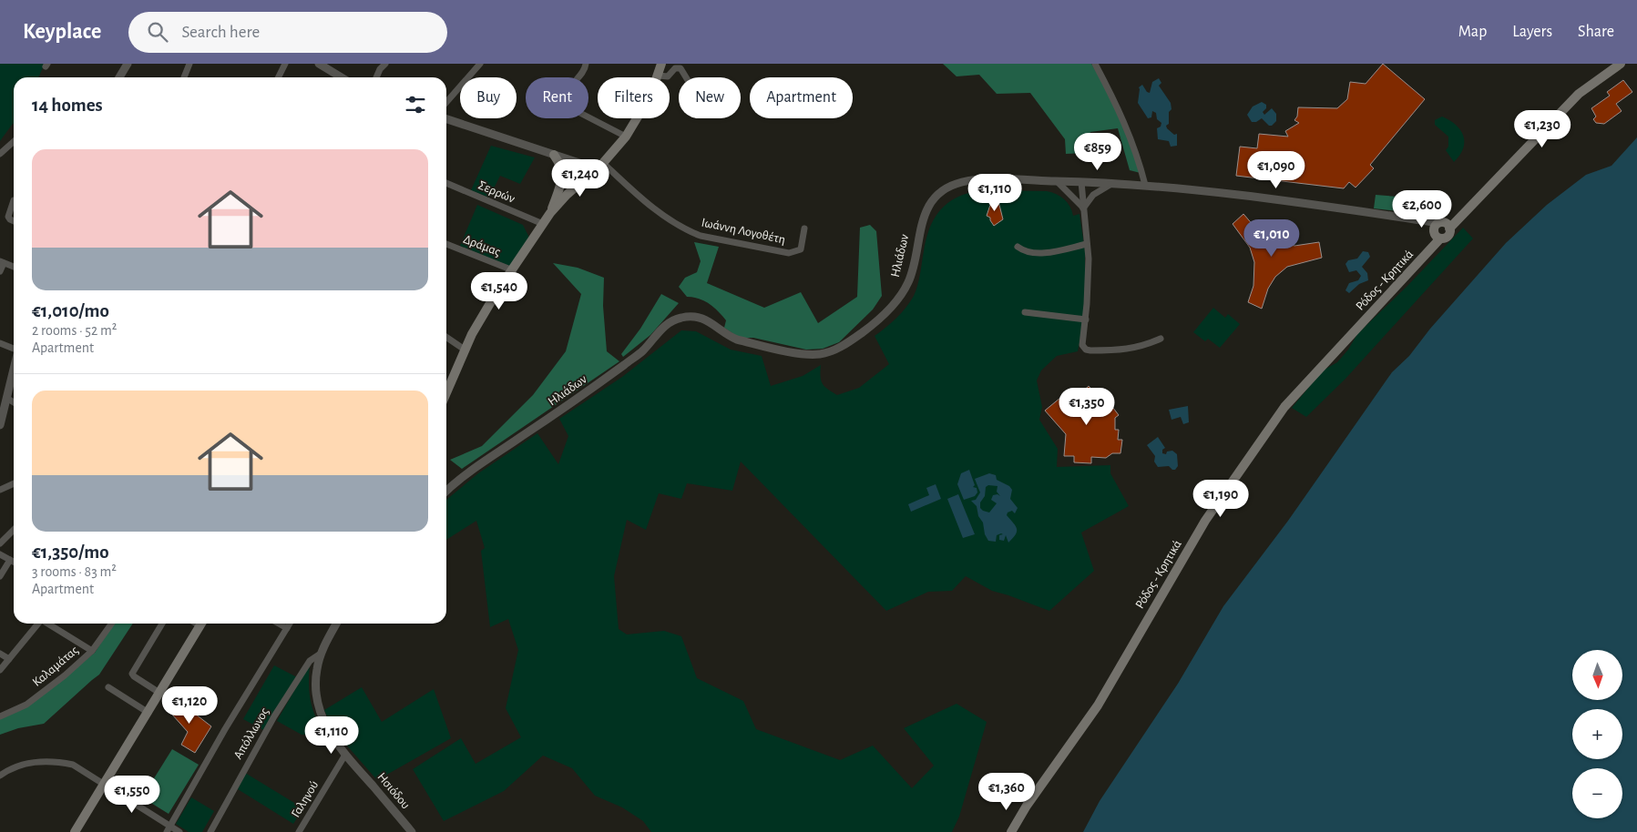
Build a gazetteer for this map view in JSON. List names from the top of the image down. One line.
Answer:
{"streets":{"main road":["Ρόδος - Κρητικά"],"street":["Σερρών","Ιωάννη Λογοθέτη","Δράμας","Ηλιάδων","Καλαμάτας","Απόλλωνος","Ησιόδου","Γαληνού"]},"crossings":[["Ηλιάδων","Ρόδος - Κρητικά"],["Απόλλωνος","Ησιόδου"],["Ησιόδου","Γαληνού"]],"north":"bottom","page":{"header":"Keyplace","search":"Search here","nav":["Map","Layers","Share"],"chip":["Buy","Rent","Filters","New","Apartment"],"heading":"14 homes","price":["€1,230","€859","€1,090","€1,240","€1,110","€2,600","€1,010","€1,540","€1,350","€1,190","€1,120","€1,110","€1,360","€1,550"],"list":[{"name":"€1,010/mo","note":"2 rooms · 52 m² · Apartment"},{"name":"€1,350/mo","note":"3 rooms · 83 m² · Apartment"}],"map_buttons":["+","−"]}}
